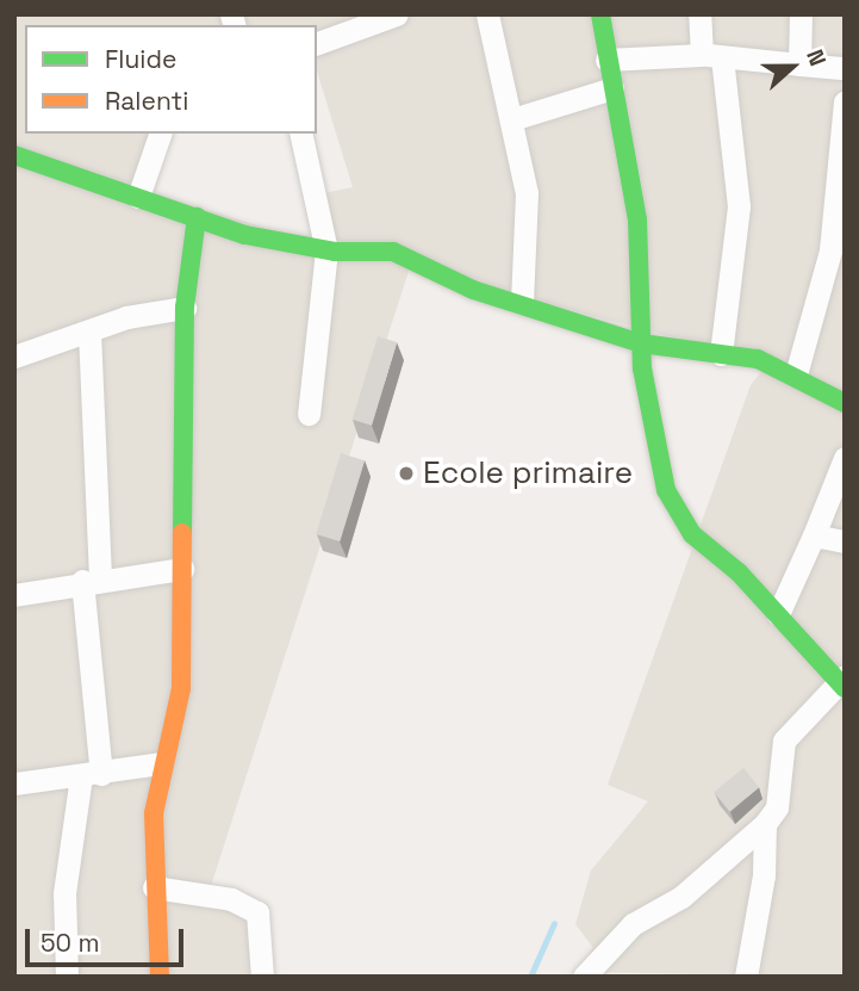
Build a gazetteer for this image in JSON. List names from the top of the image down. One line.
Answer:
{"places":["Ecole primaire"],"legend":["Fluide","Ralenti"],"scale_bar":"50 m","north":"right"}
